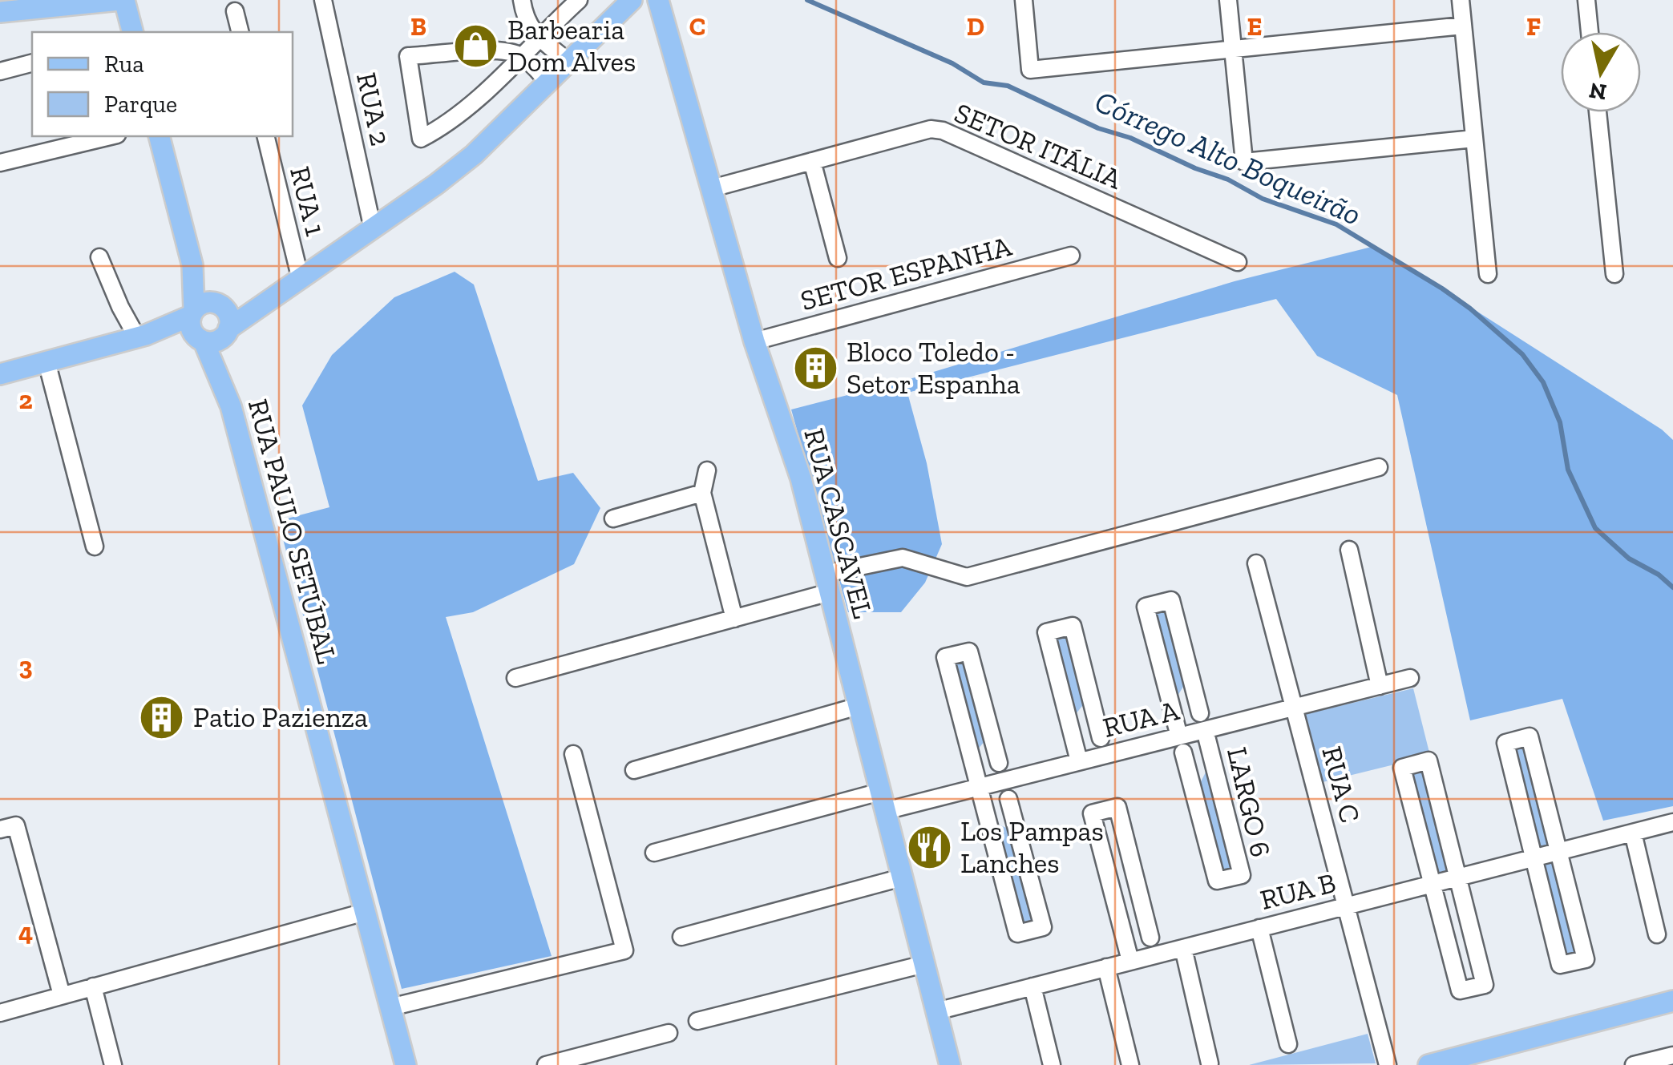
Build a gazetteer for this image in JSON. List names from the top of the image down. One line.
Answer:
{"streets":{"main road":["RUA CASCAVEL","RUA PAULO SETÚBAL"],"street":["RUA 2","SETOR ITÁLIA","RUA 1","SETOR ESPANHA","RUA A","RUA C","LARGO 6","RUA B"]},"crossings":[["SETOR ITÁLIA","RUA CASCAVEL"],["SETOR ESPANHA","RUA CASCAVEL"],["RUA CASCAVEL","RUA A"],["RUA CASCAVEL","RUA B"],["RUA A","RUA C"],["RUA A","LARGO 6"],["RUA C","RUA B"]],"water":["Córrego Alto Boqueirão"],"places":{"shop":["Barbearia Dom Alves"],"building":["Bloco Toledo - Setor Espanha","Patio Pazienza"],"restaurant":["Los Pampas Lanches"]},"legend":["Rua","Parque"],"north":"bottom","grid":{"columns":["B","C","D","E","F"],"rows":["2","3","4"]}}
